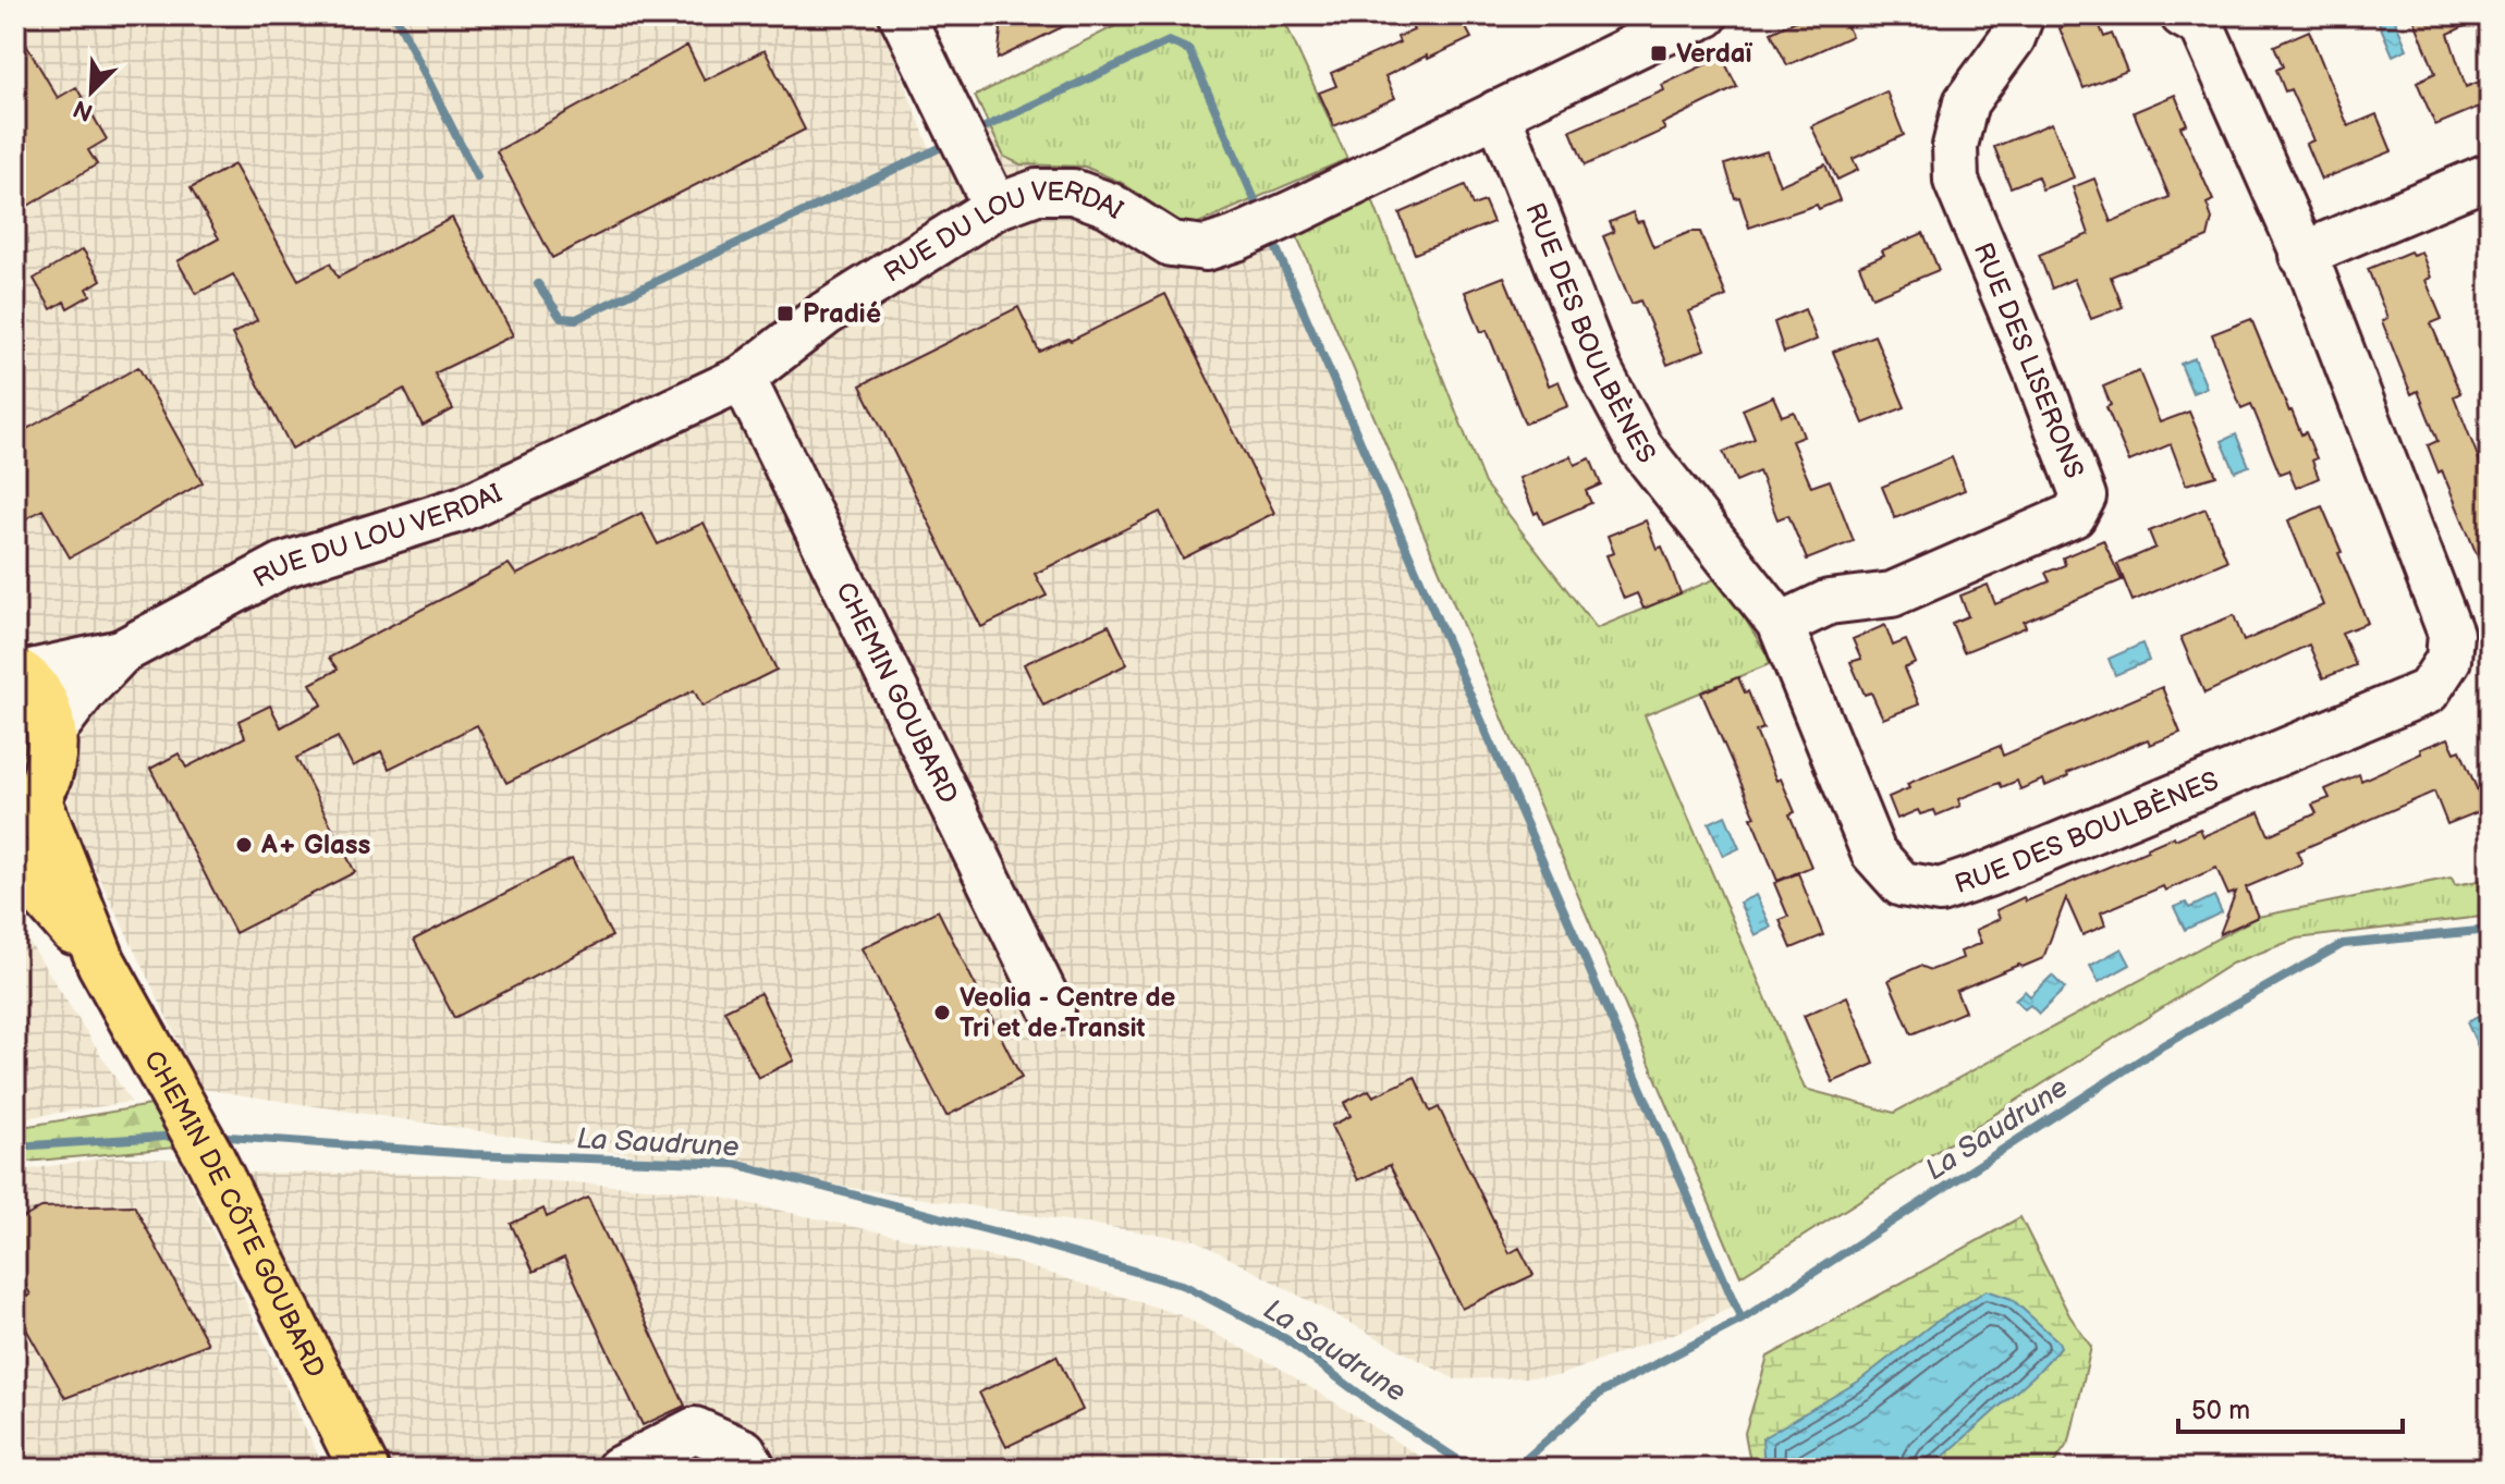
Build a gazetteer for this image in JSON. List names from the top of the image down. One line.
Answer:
{"streets":{"main road":["CHEMIN DE CÔTE GOUBARD"],"street":["RUE DU LOU VERDAI","RUE DES BOULBÈNES","RUE DES LISERONS","CHEMIN GOUBARD"]},"crossings":[["RUE DU LOU VERDAI","RUE DES BOULBÈNES"],["RUE DU LOU VERDAI","CHEMIN GOUBARD"],["RUE DES BOULBÈNES","RUE DES LISERONS"]],"water":["La Saudrune"],"places":{"transit":["Verdaï","Pradié"],"other":["A+ Glass","Veolia - Centre de Tri et de Transit"]},"scale_bar":"50 m","north":"bottom left"}
